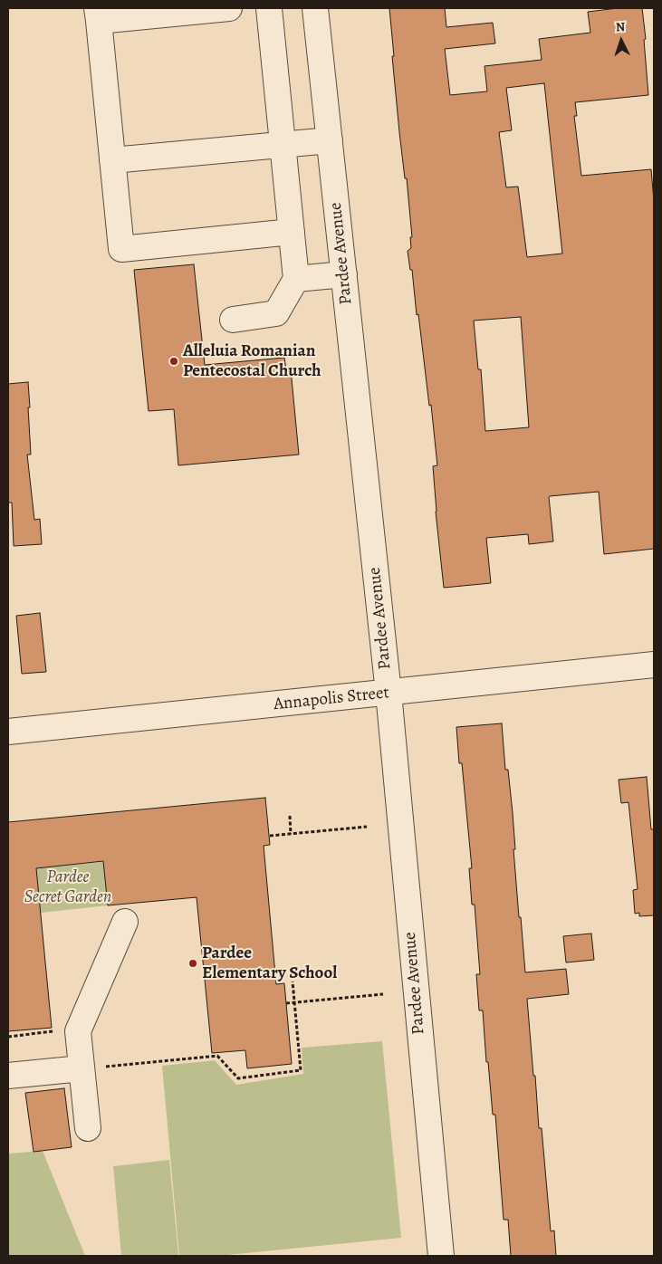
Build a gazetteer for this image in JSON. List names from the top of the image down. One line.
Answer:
{"streets":{"street":["Pardee Avenue","Annapolis Street"]},"crossings":[["Pardee Avenue","Annapolis Street"]],"parks":["Pardee Secret Garden"],"places":["Alleluia Romanian Pentecostal Church","Pardee Elementary School"],"north":"top"}
